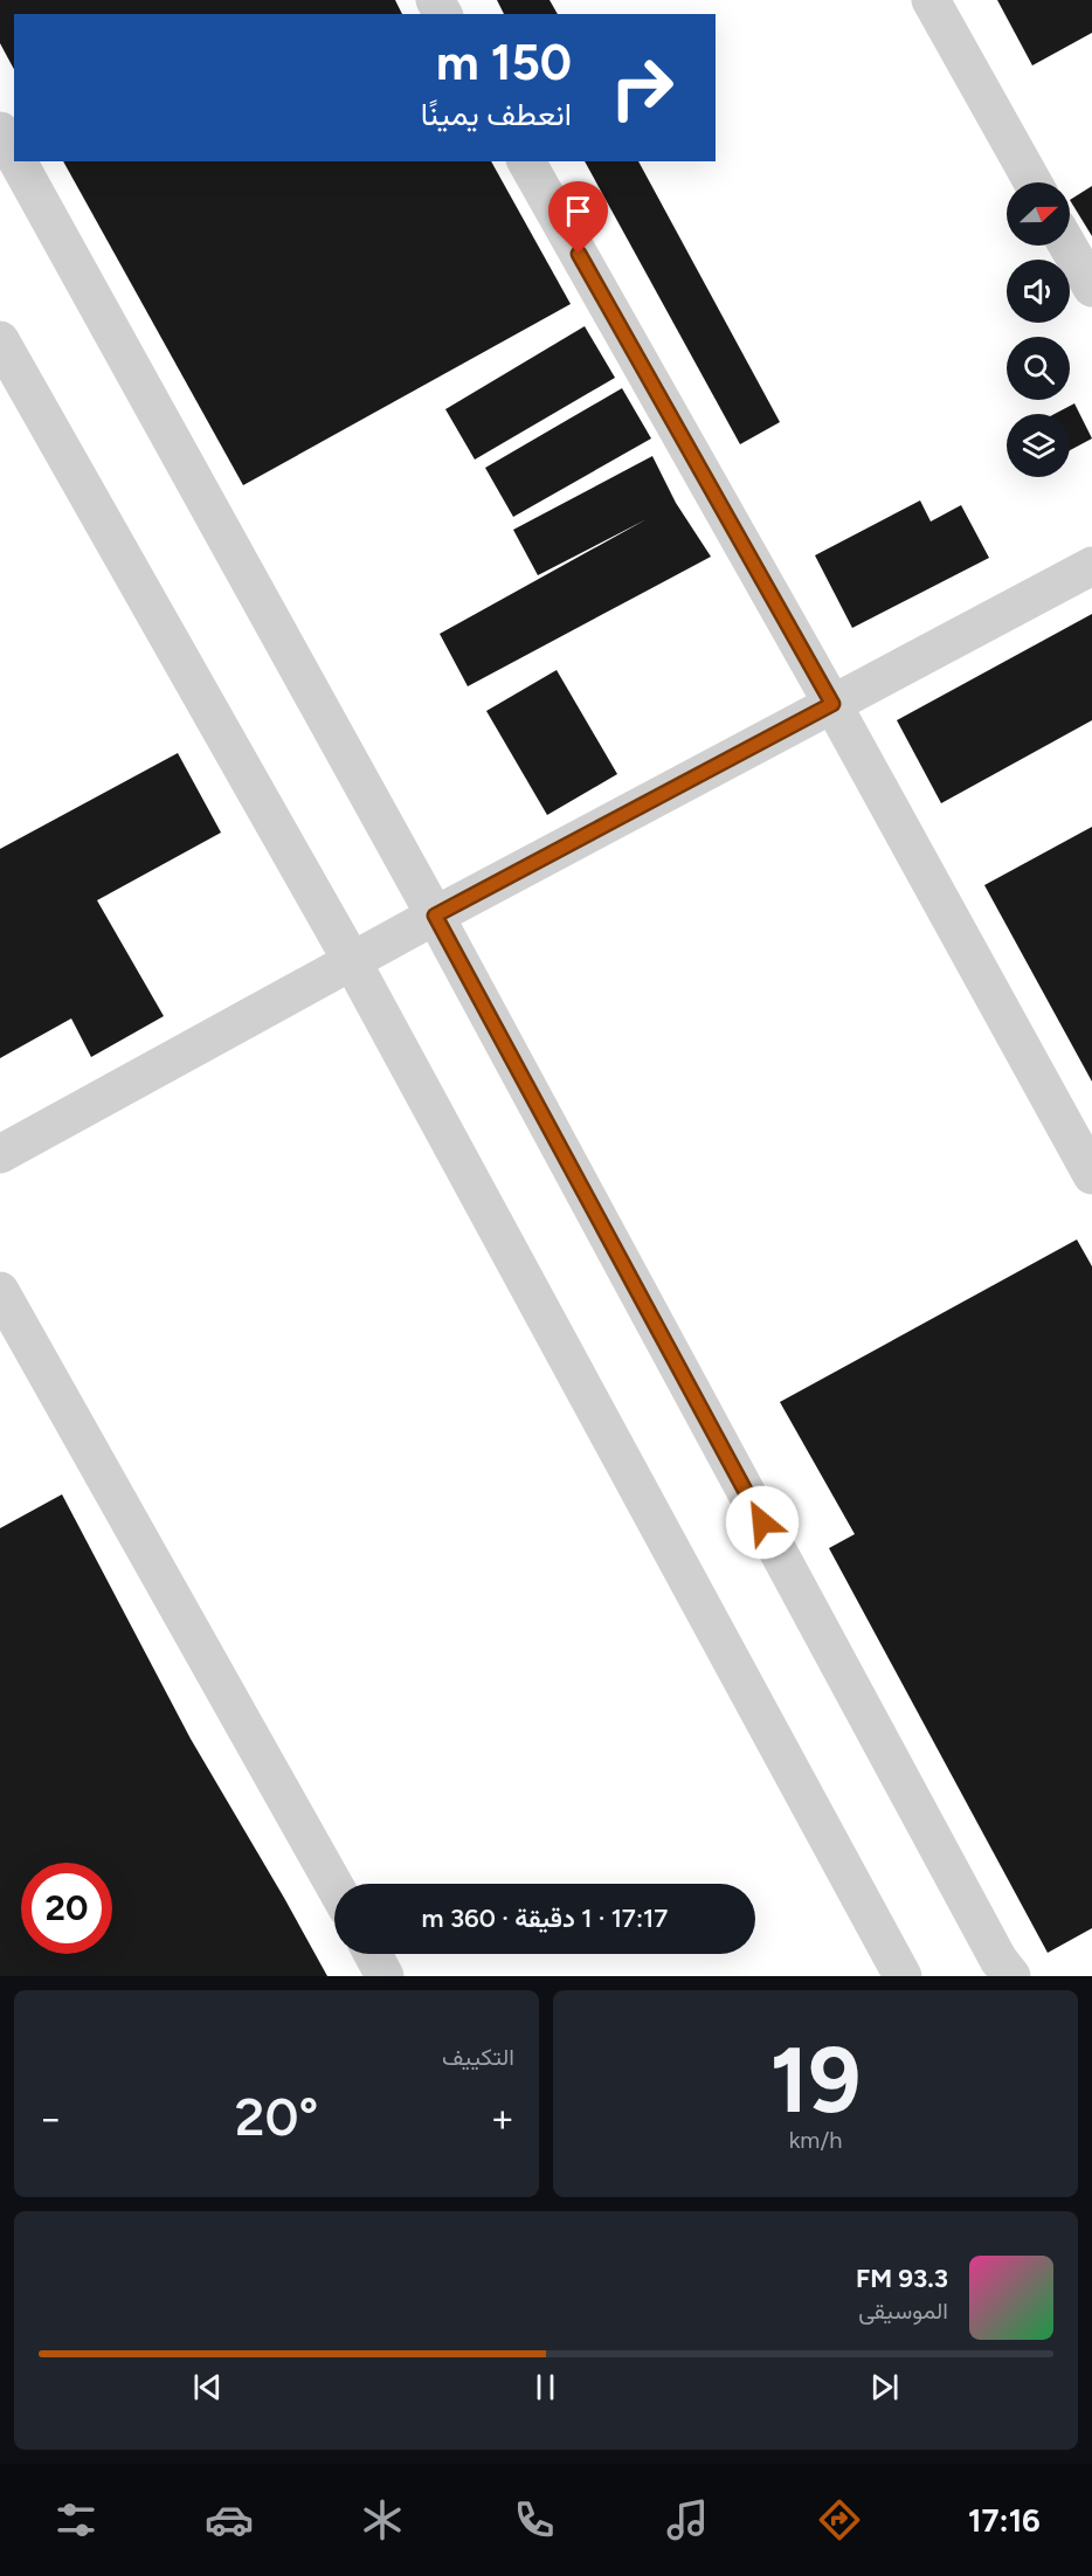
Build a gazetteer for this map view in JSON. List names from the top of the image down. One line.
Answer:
{"north":"right","page":{"turn":["150 m","انعطف يمينًا"],"limit":"20","trip":"17:17 · 1 دقيقة · 360 m","tile":[["19","km/h"],"التكييف"],"heat":["−","20°","+"],"song":["93.3 FM","الموسيقى"],"tabs":"17:16"}}
